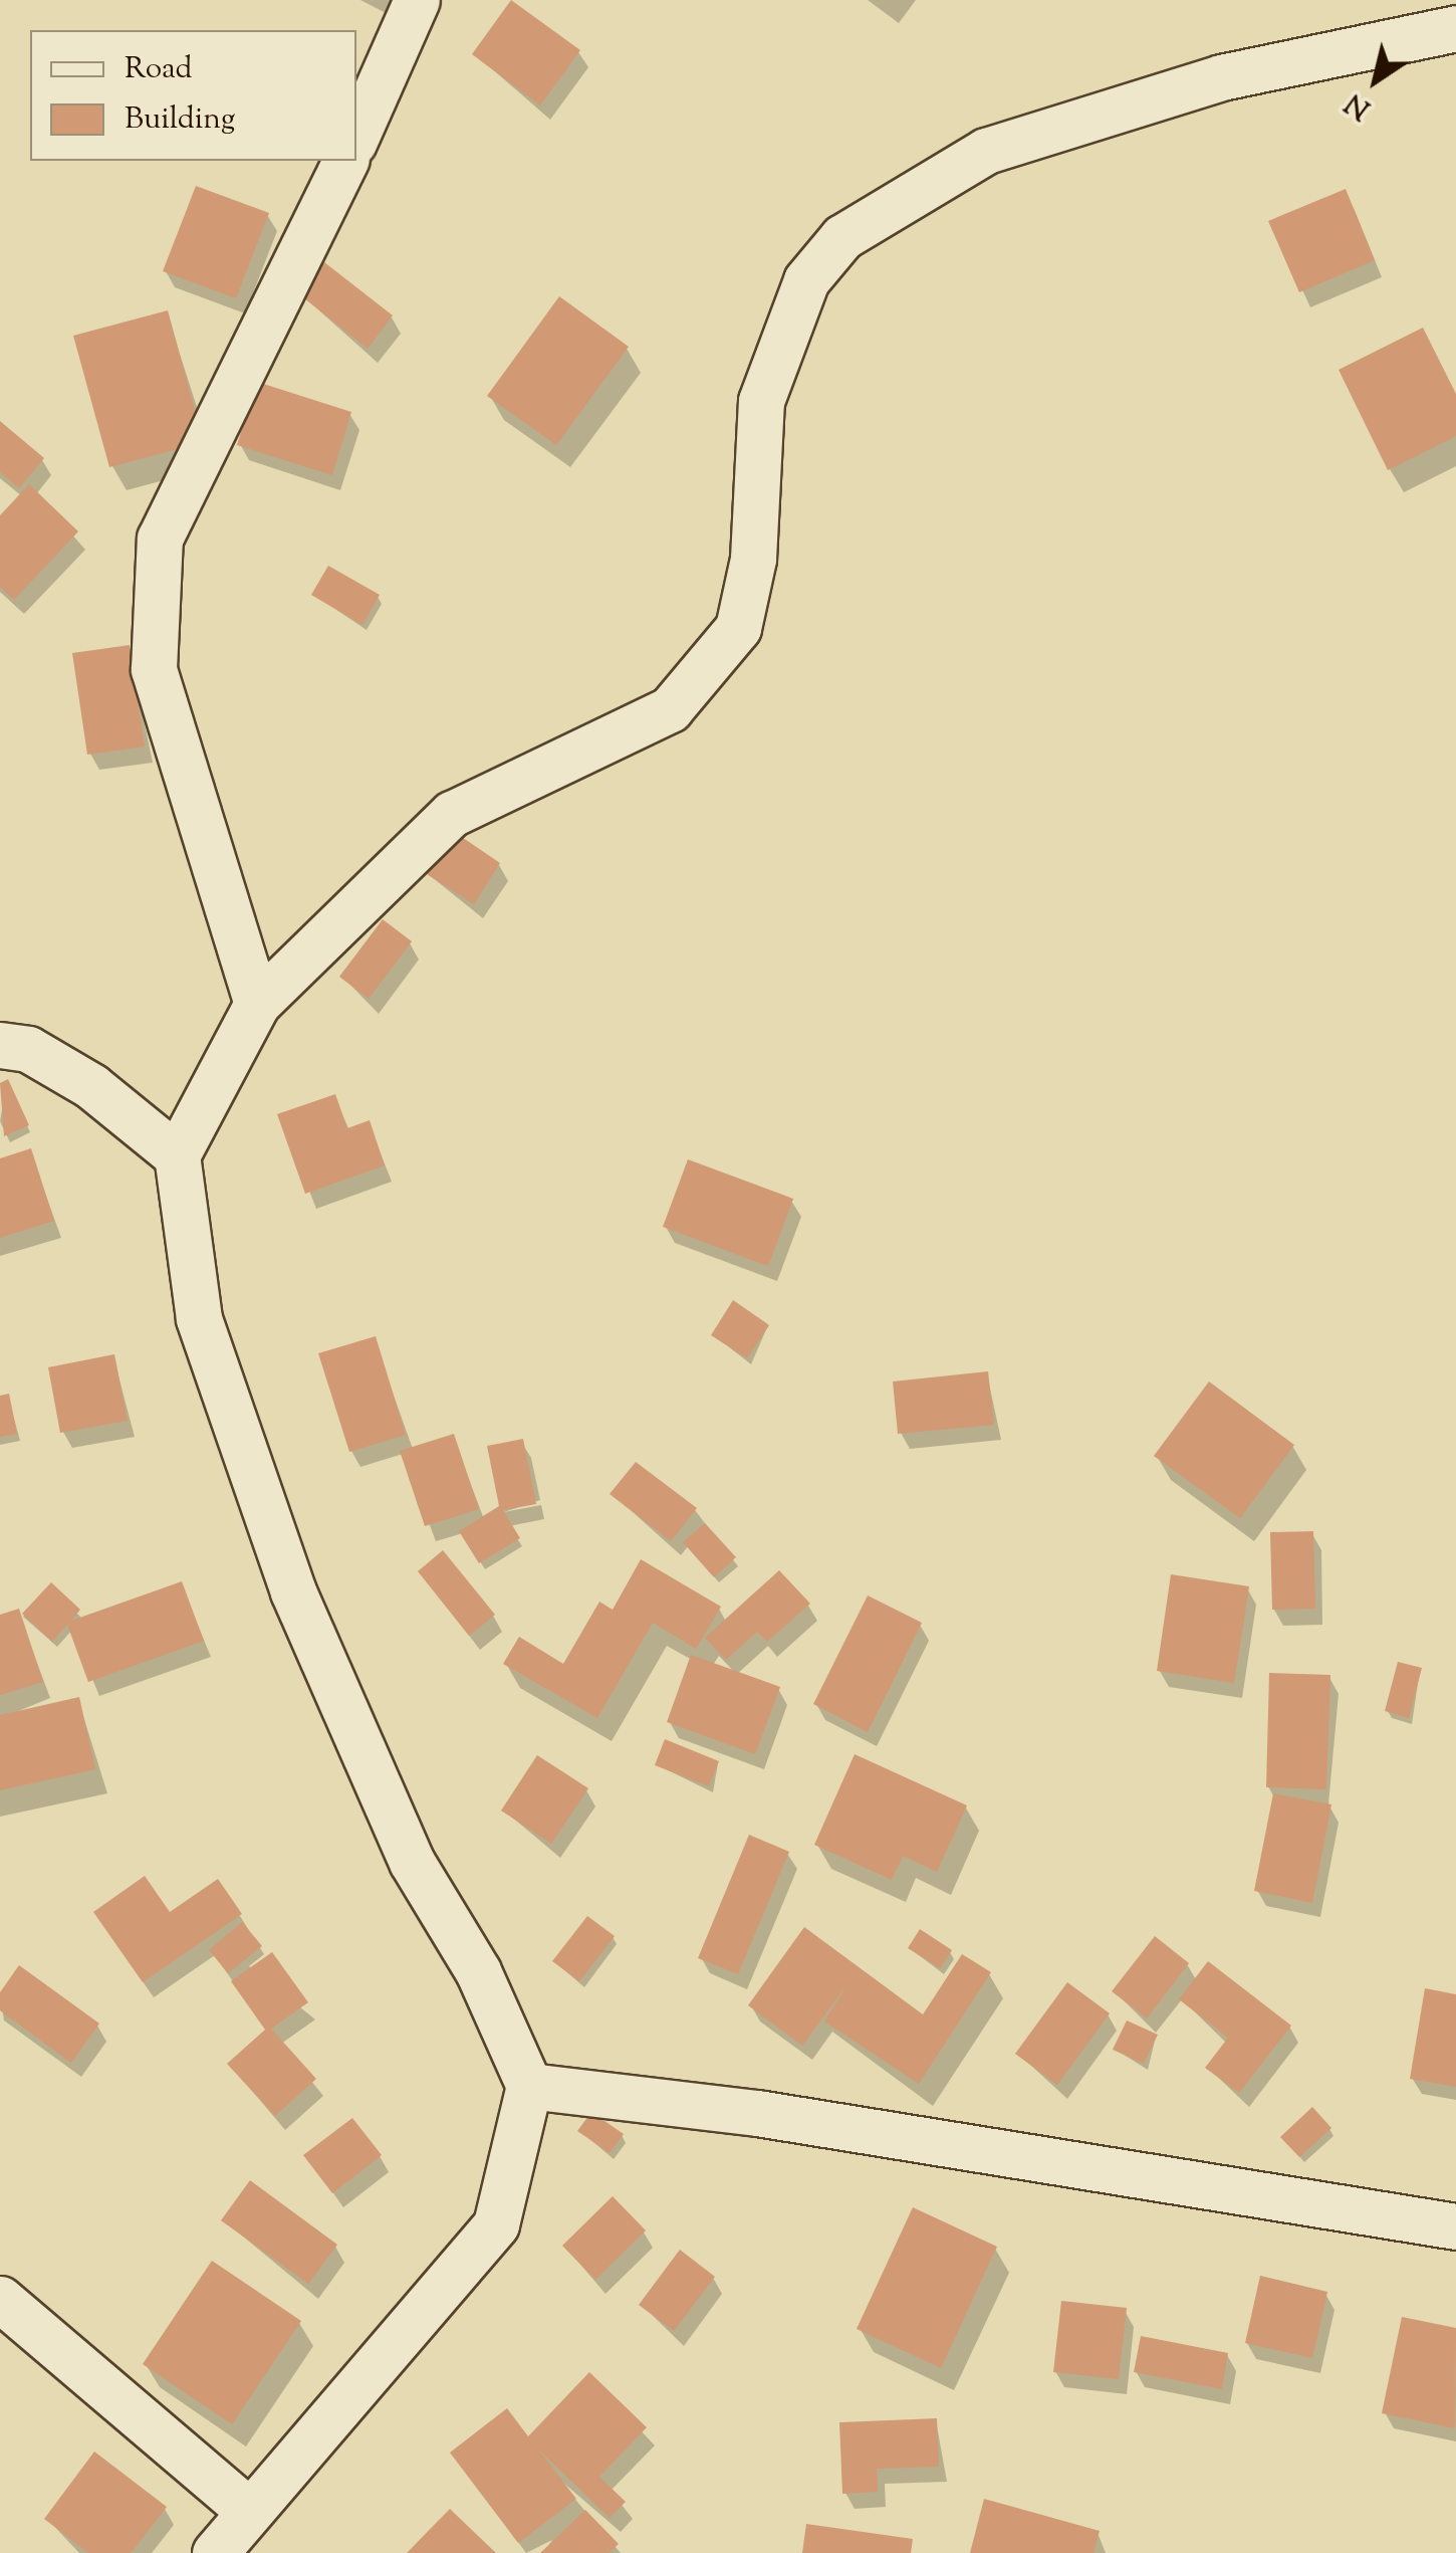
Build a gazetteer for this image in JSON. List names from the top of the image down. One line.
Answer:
{"legend":["Road","Building"],"north":"bottom left"}
